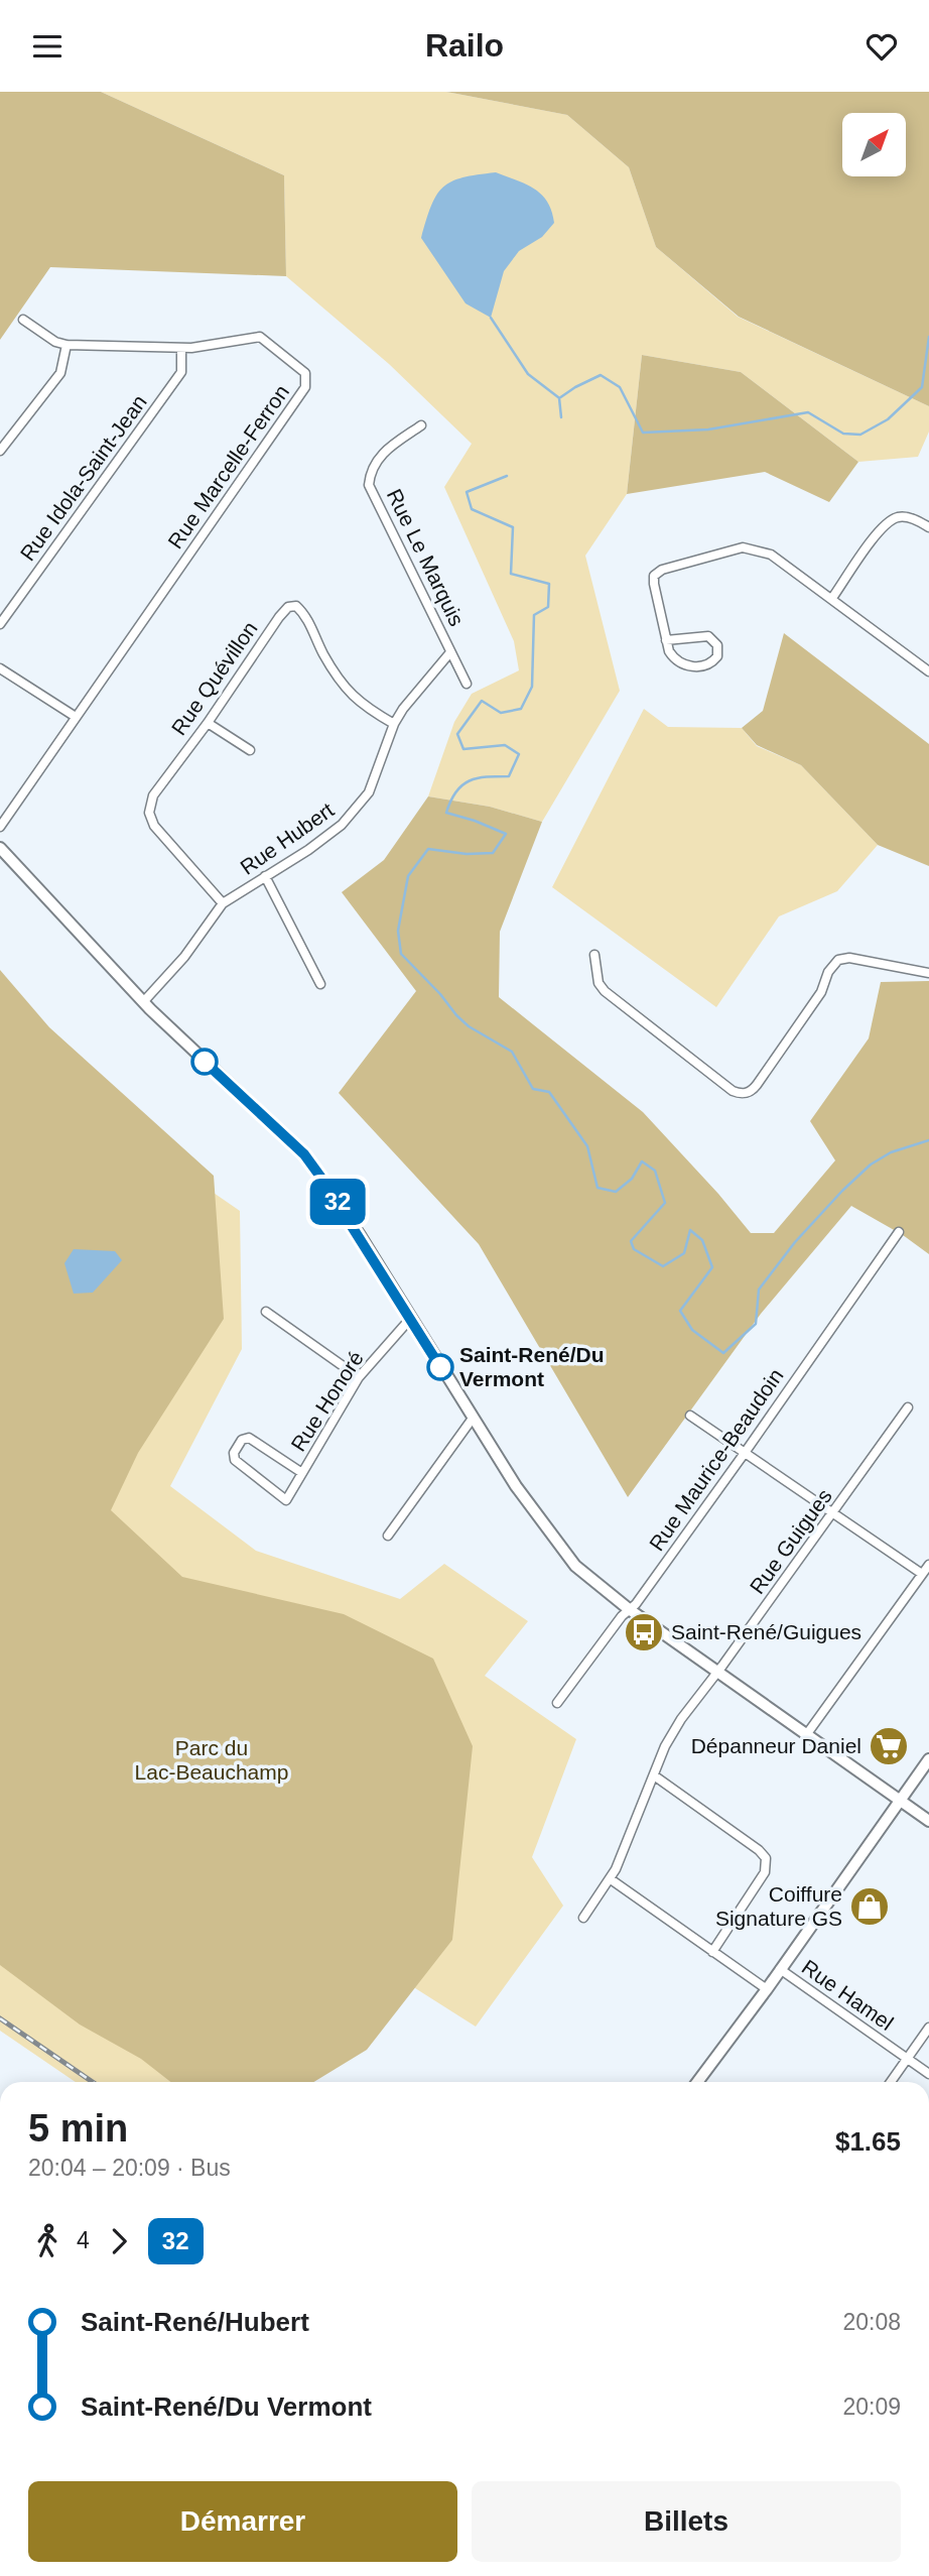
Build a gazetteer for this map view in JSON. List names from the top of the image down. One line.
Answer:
{"streets":{"street":["Rue Marcelle-Ferron","Rue Idola-Saint-Jean","Rue Le Marquis","Rue Quévillon","Rue Hubert","Rue Honoré","Rue Maurice-Beaudoin","Rue Guigues","Rue Hamel"]},"crossings":[["Rue Marcelle-Ferron","Rue Idola-Saint-Jean"],["Rue Le Marquis","Rue Hubert"],["Rue Quévillon","Rue Hubert"]],"parks":["Parc du Lac-Beauchamp"],"places":{"other":["Saint-René/Du Vermont"],"bus stop":["Saint-René/Guigues"],"supermarket":["Dépanneur Daniel"],"shop":["Coiffure Signature GS"]},"lines":["bus line 32"],"north":"top right","page":{"header":"Railo","on_map":"32","heading":["5 min","20:04 – 20:09 · Bus","$1.65"],"legs":["4","32"],"list":[{"name":"Saint-René/Hubert","value":"20:08"},{"name":"Saint-René/Du Vermont","value":"20:09"}],"buttons":["Démarrer","Billets"]}}
